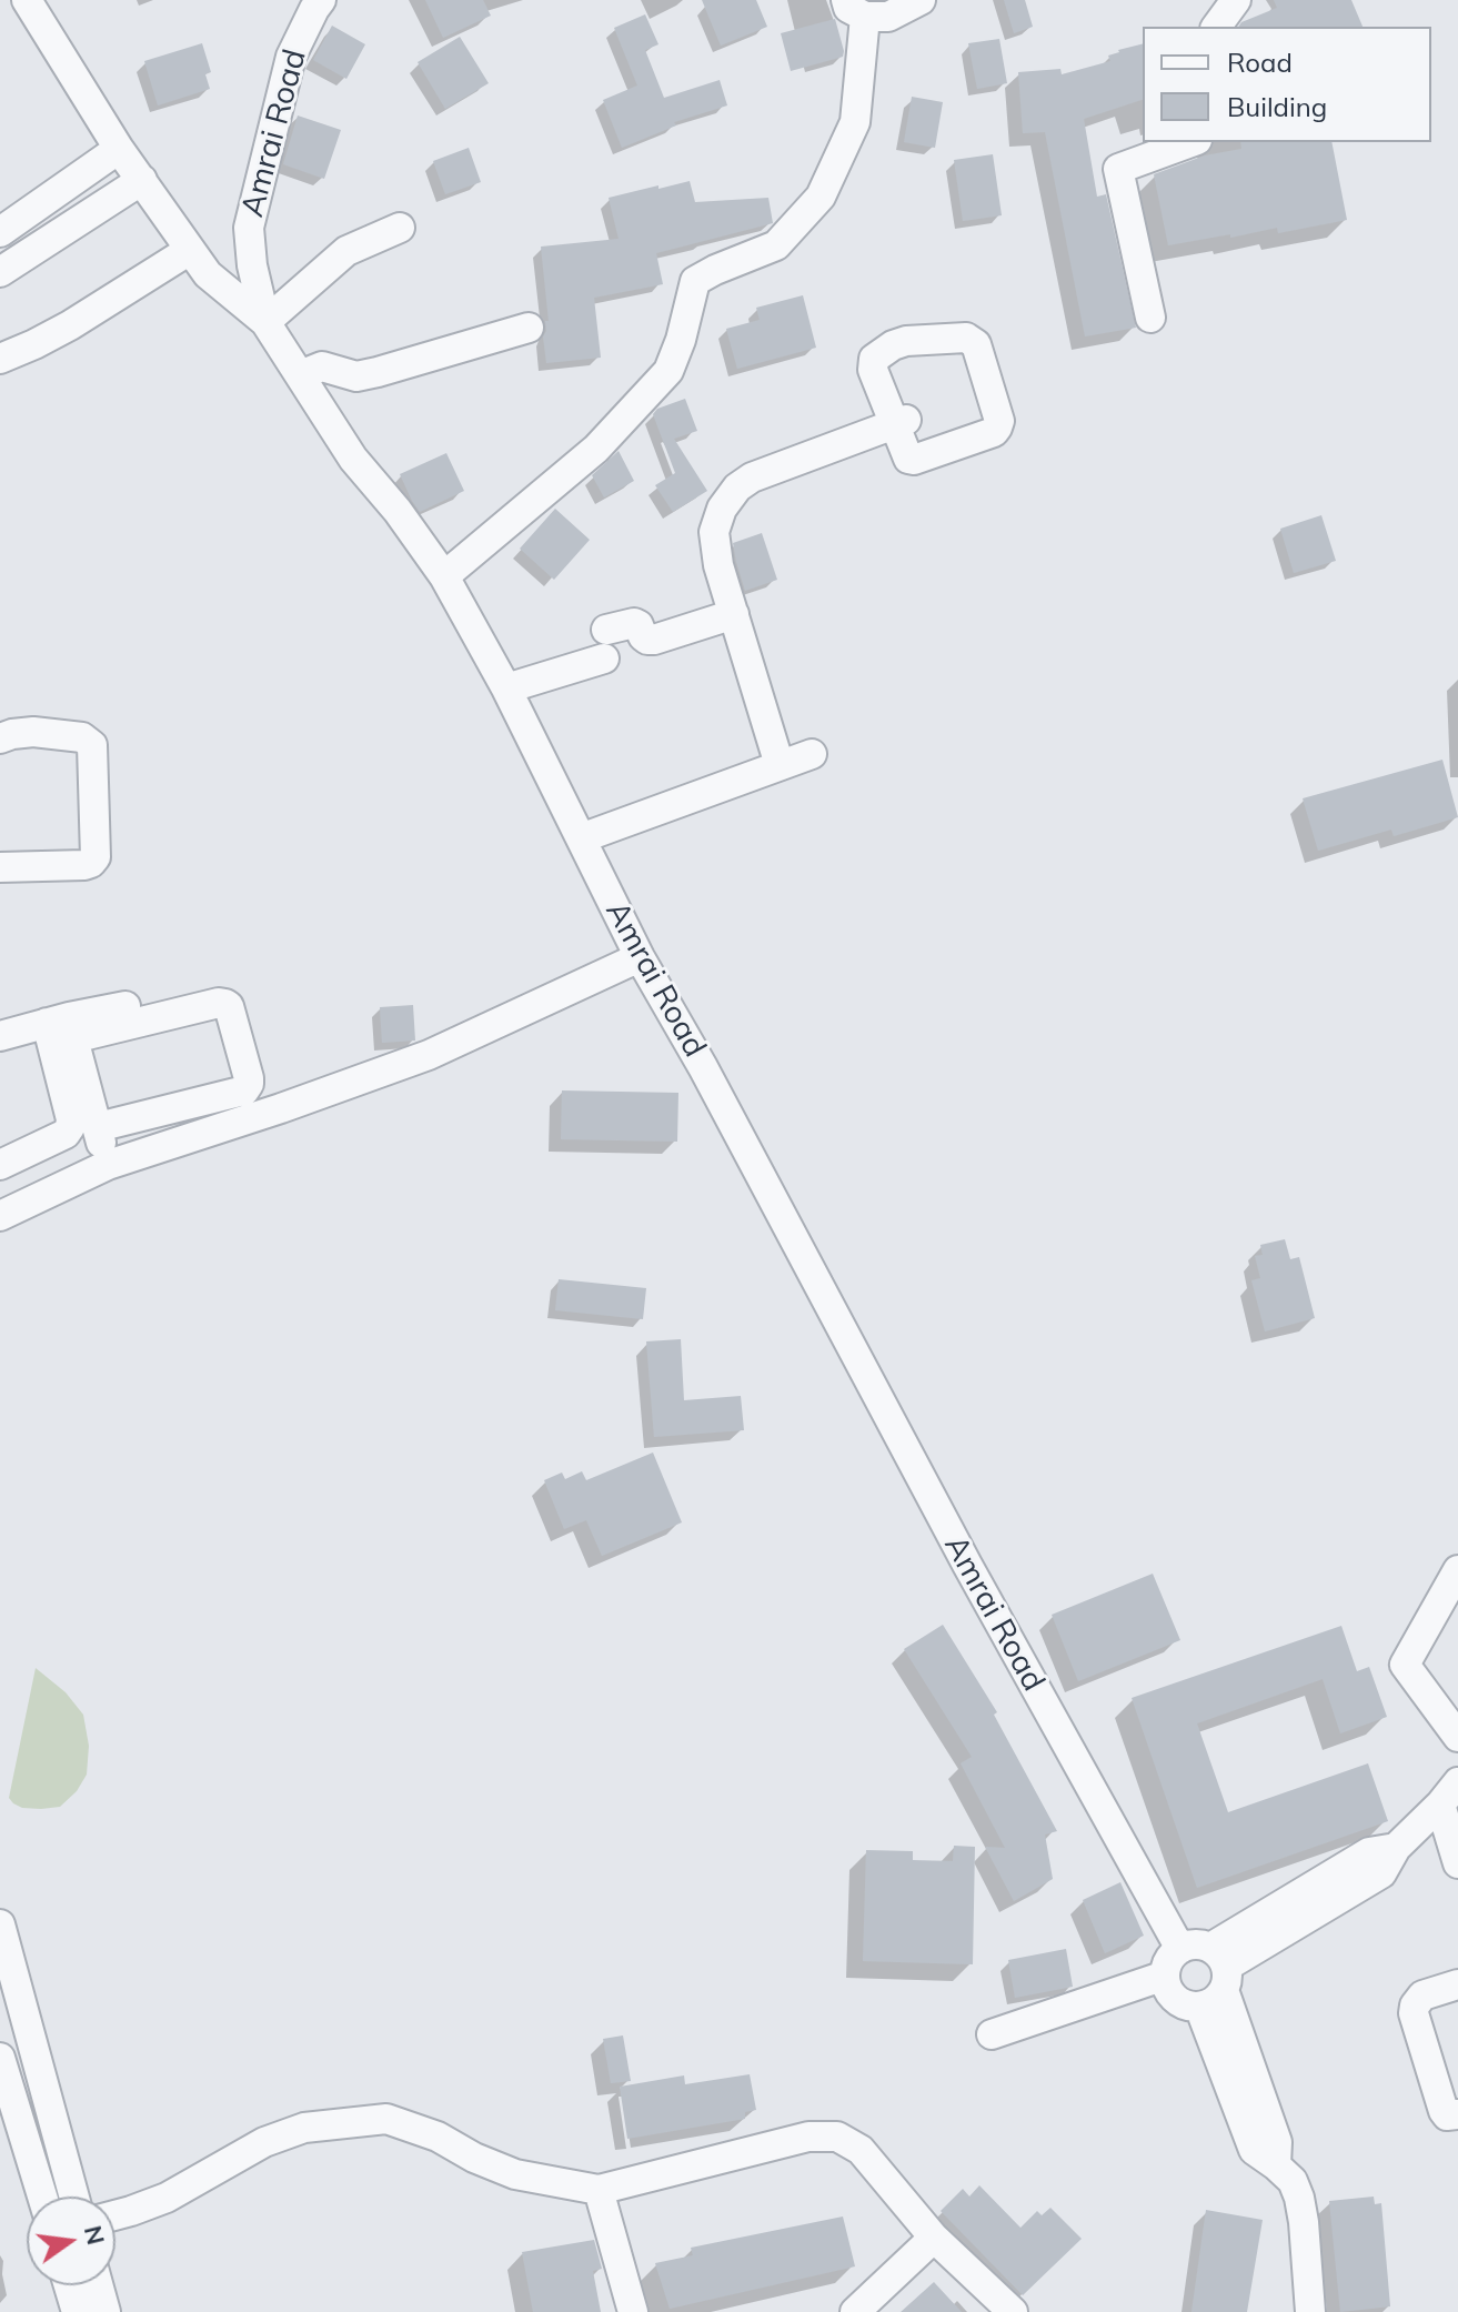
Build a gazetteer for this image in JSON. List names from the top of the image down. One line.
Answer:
{"streets":{"street":["Amrai Road"]},"legend":["Road","Building"],"north":"right"}
